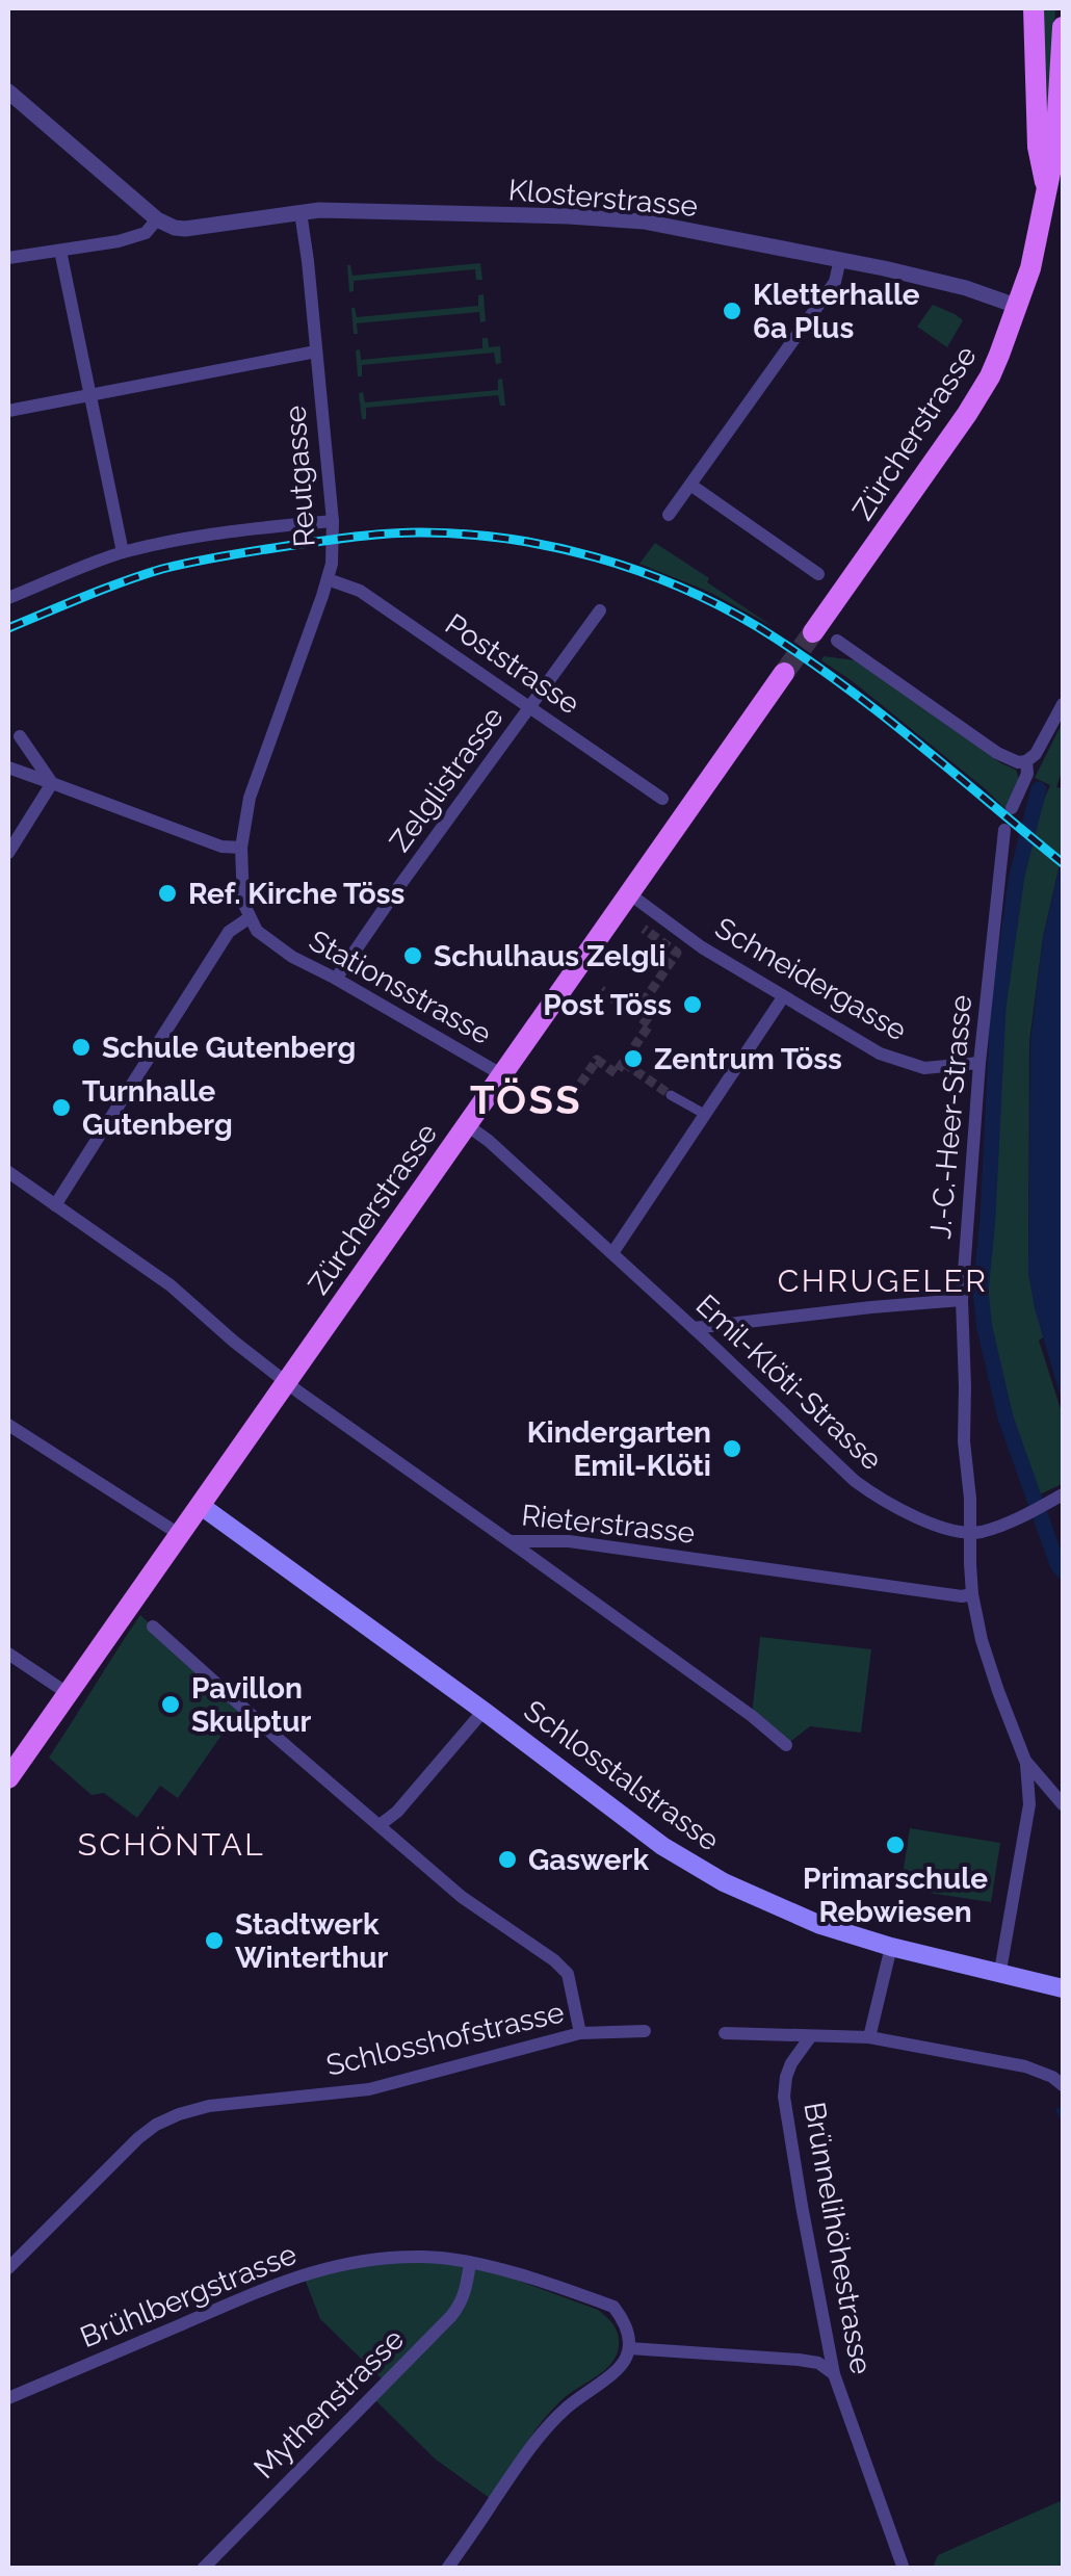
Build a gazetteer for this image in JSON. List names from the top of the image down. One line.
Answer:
{"streets":{"main road":["Zürcherstrasse","Schlosstalstrasse"],"street":["Klosterstrasse","Reutgasse","Poststrasse","Zelglistrasse","Schneidergasse","Stationsstrasse","J.-C.-Heer-Strasse","Emil-Klöti-Strasse","Rieterstrasse","Schlosshofstrasse","Brünnelihöhestrasse","Brühlbergstrasse","Mythenstrasse"]},"crossings":[["Klosterstrasse","Zürcherstrasse"],["Klosterstrasse","Reutgasse"],["Zürcherstrasse","Schneidergasse"],["Zürcherstrasse","Stationsstrasse"],["Zürcherstrasse","Emil-Klöti-Strasse"],["Zürcherstrasse","Rieterstrasse"],["Zürcherstrasse","Schlosstalstrasse"],["Reutgasse","Poststrasse"],["Poststrasse","Zelglistrasse"],["Zelglistrasse","Stationsstrasse"],["Schneidergasse","J.-C.-Heer-Strasse"],["J.-C.-Heer-Strasse","Emil-Klöti-Strasse"],["Brühlbergstrasse","Mythenstrasse"]],"districts":["TÖSS","CHRUGELER","SCHÖNTAL"],"places":["Kletterhalle 6a Plus","Ref. Kirche Töss","Schulhaus Zelgli","Post Töss","Schule Gutenberg","Zentrum Töss","Turnhalle Gutenberg","Kindergarten Emil-Klöti","Pavillon Skulptur","Primarschule Rebwiesen","Gaswerk","Stadtwerk Winterthur"]}
